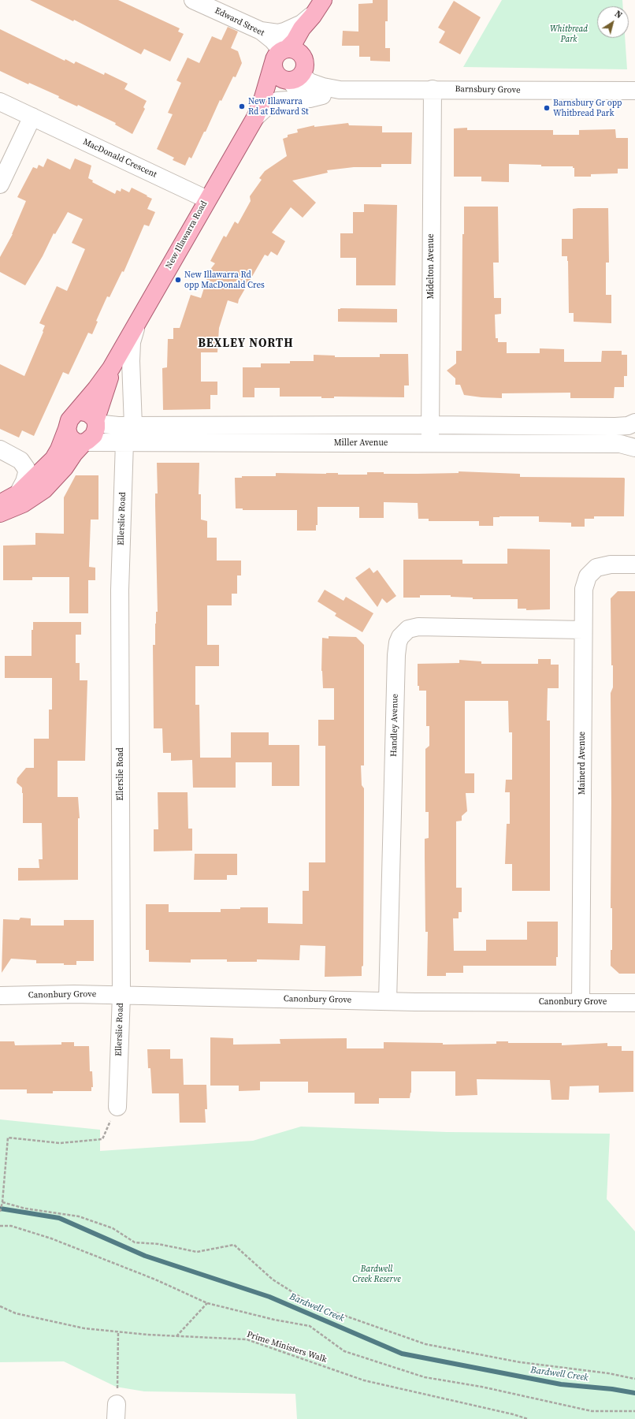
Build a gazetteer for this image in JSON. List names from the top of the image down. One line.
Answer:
{"streets":{"main road":["New Illawarra Road"],"street":["Edward Street","Barnsbury Grove","MacDonald Crescent","Midelton Avenue","Miller Avenue","Ellerslie Road","Handley Avenue","Mainerd Avenue","Canonbury Grove"],"path":["Prime Ministers Walk"]},"crossings":[["Edward Street","New Illawarra Road"],["Barnsbury Grove","New Illawarra Road"],["Barnsbury Grove","Midelton Avenue"],["MacDonald Crescent","New Illawarra Road"],["New Illawarra Road","Miller Avenue"],["Midelton Avenue","Miller Avenue"],["Miller Avenue","Ellerslie Road"],["Ellerslie Road","Canonbury Grove"],["Handley Avenue","Mainerd Avenue"],["Handley Avenue","Canonbury Grove"],["Mainerd Avenue","Canonbury Grove"]],"districts":["BEXLEY NORTH"],"water":["Bardwell Creek"],"parks":["Whitbread Park","Bardwell Creek Reserve"],"places":["New Illawarra Rd at Edward St","Barnsbury Gr opp Whitbread Park","New Illawarra Rd opp MacDonald Cres"],"north":"top right"}
